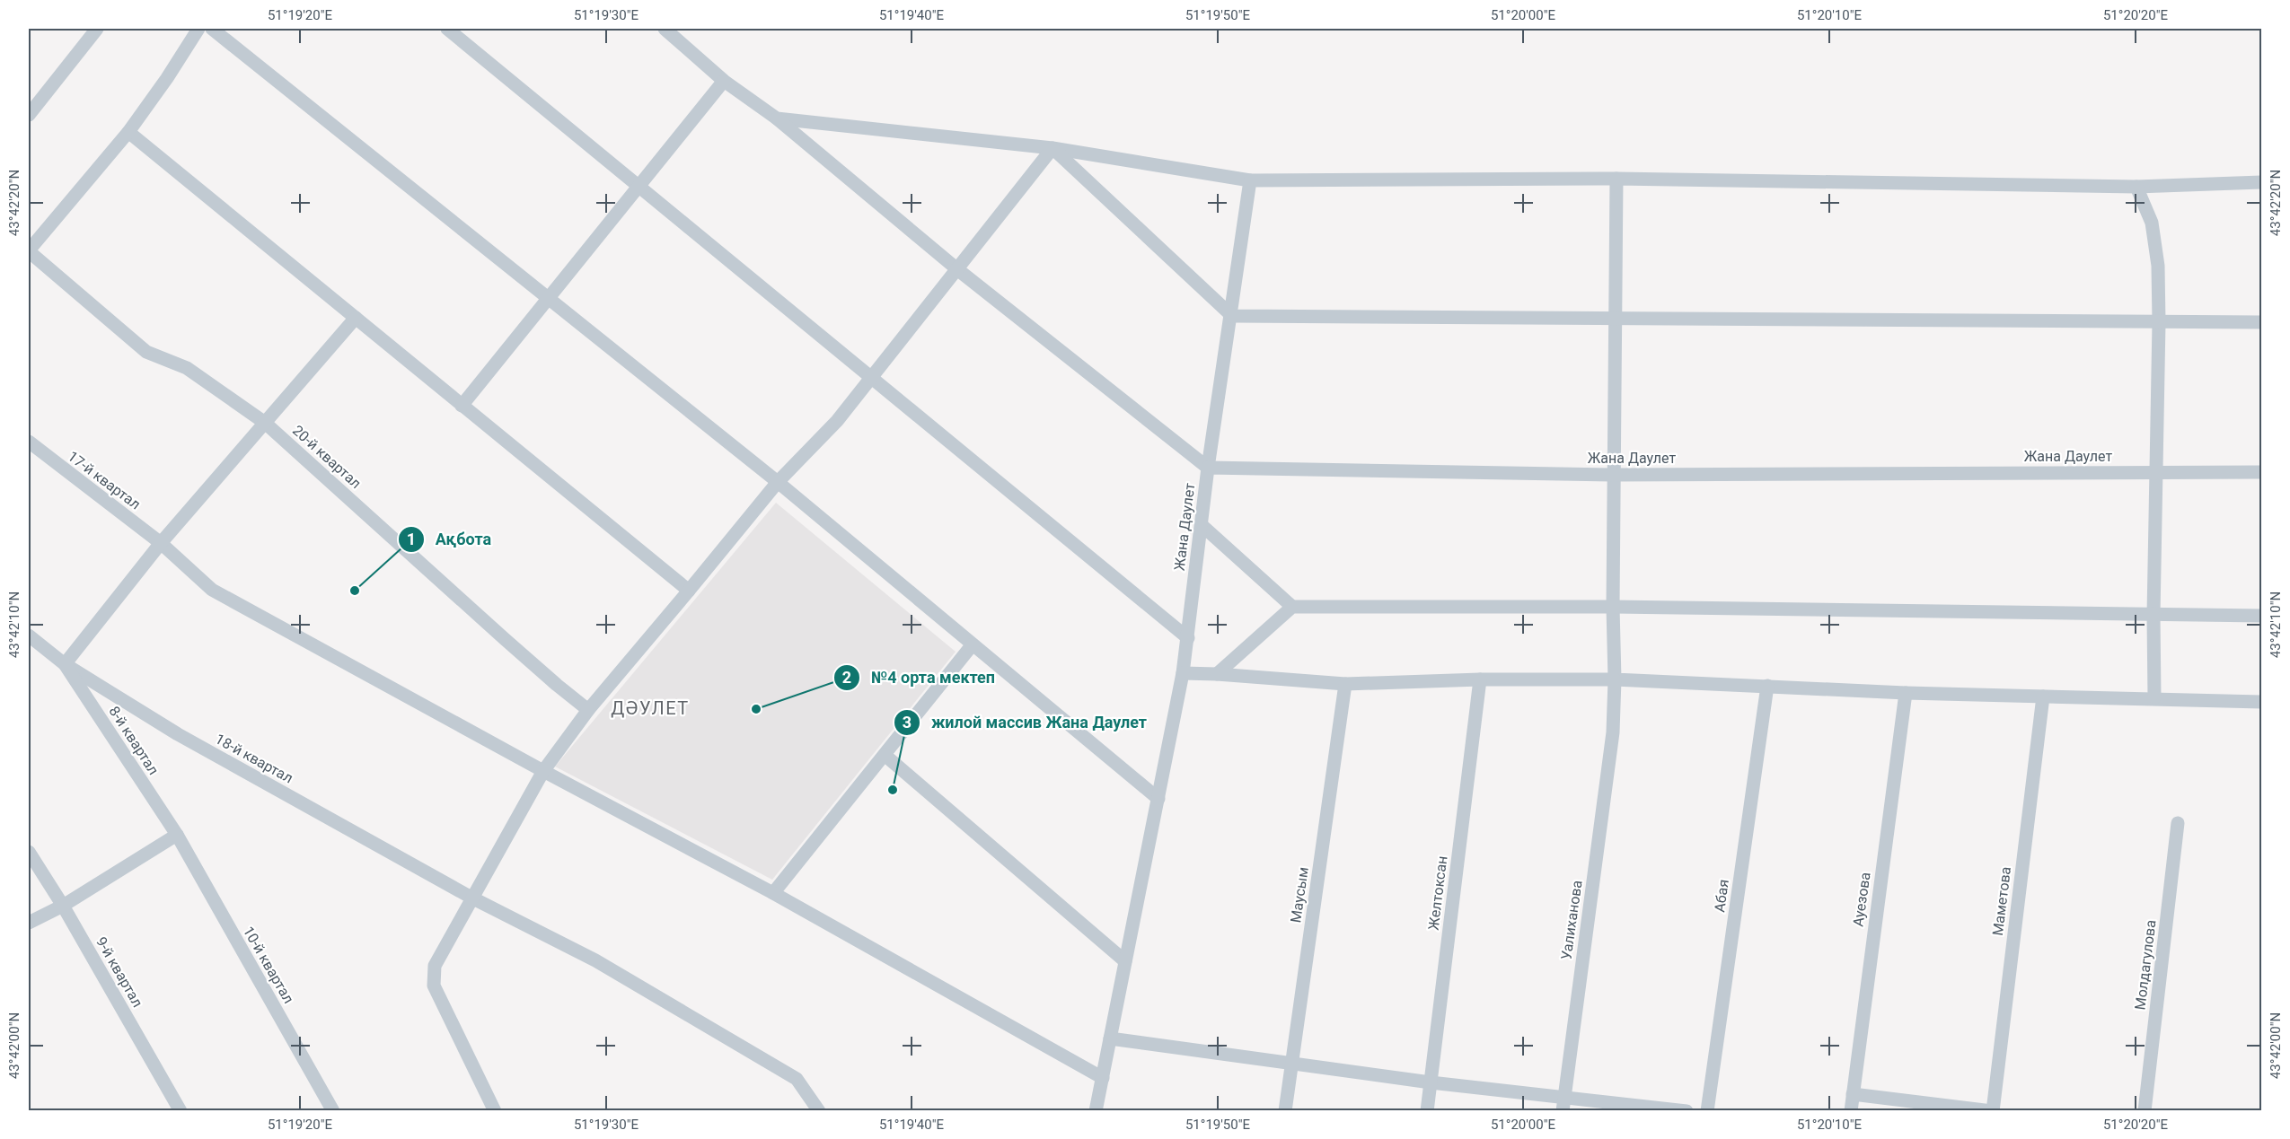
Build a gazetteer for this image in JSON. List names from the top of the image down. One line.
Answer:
{"streets":{"street":["Жана Даулет","20-й квартал","17-й квартал","8-й квартал","18-й квартал","Желтоксан","Маусым","Абая","Ауезова","Маметова","Уалиханова","10-й квартал","Молдагулова","9-й квартал"]},"crossings":[["Жана Даулет","17-й квартал"],["Жана Даулет","Уалиханова"],["8-й квартал","18-й квартал"],["8-й квартал","10-й квартал"]],"districts":["ДӘУЛЕТ"],"places":["Ақбота","№4 орта мектеп","жилой массив Жана Даулет"],"coordinates":["51°19'20\"E","51°19'30\"E","51°19'40\"E","51°19'50\"E","51°20'00\"E","51°20'10\"E","51°20'20\"E","43°42'20\"N","43°42'10\"N","43°42'00\"N"]}
